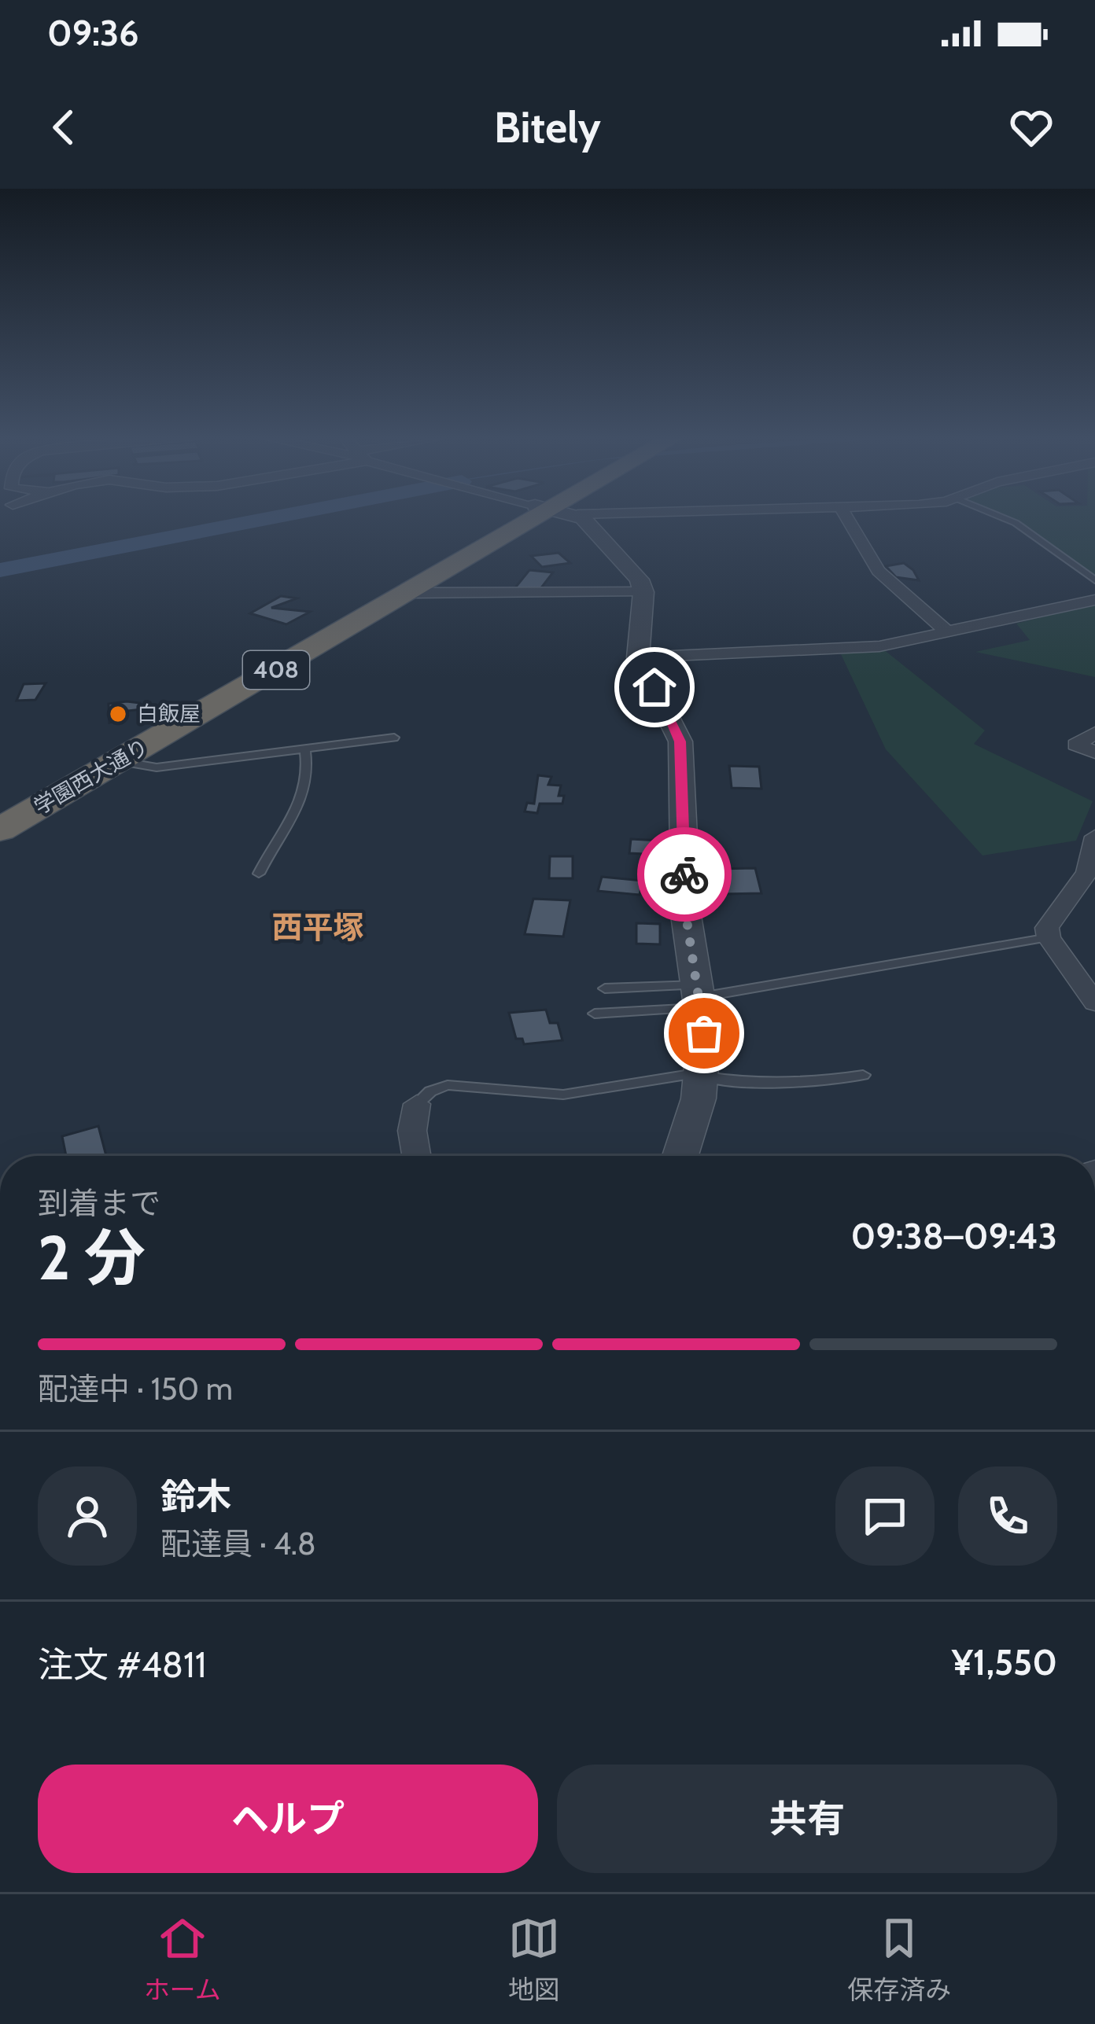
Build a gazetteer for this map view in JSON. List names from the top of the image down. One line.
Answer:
{"streets":{"highway":["408","学園西大通り"]},"districts":["西平塚"],"places":["白飯屋"],"page":{"status":"09:36","header":"Bitely","heading":["2 分","到着まで","09:38–09:43"],"panel":["鈴木","配達員 · 4.8","注文 #4811","¥1,550"],"bar":"配達中 · 150 m","buttons":["ヘルプ","共有"],"tabs":["ホーム","地図","保存済み"]}}
